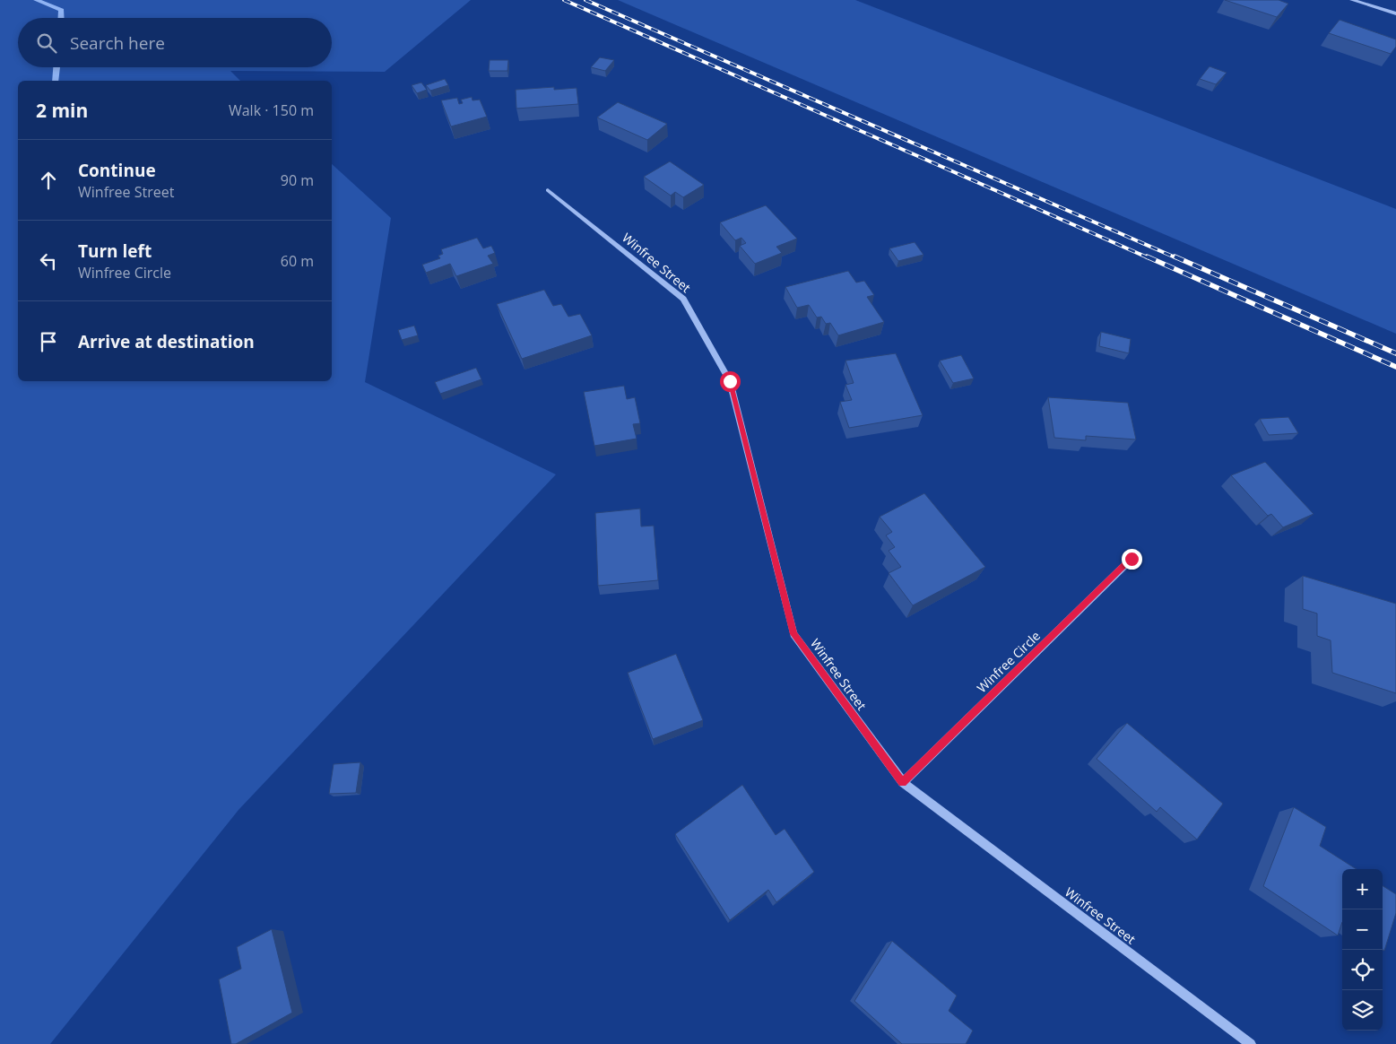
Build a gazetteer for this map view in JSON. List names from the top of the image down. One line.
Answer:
{"streets":{"street":["Winfree Street","Winfree Circle"]},"crossings":[["Winfree Street","Winfree Circle"]],"page":{"search":"Search here","heading":["2 min","Walk · 150 m"],"list":[["Continue","Winfree Street","90 m"],["Turn left","Winfree Circle","60 m"],"Arrive at destination"],"map_buttons":["+","−"]}}
